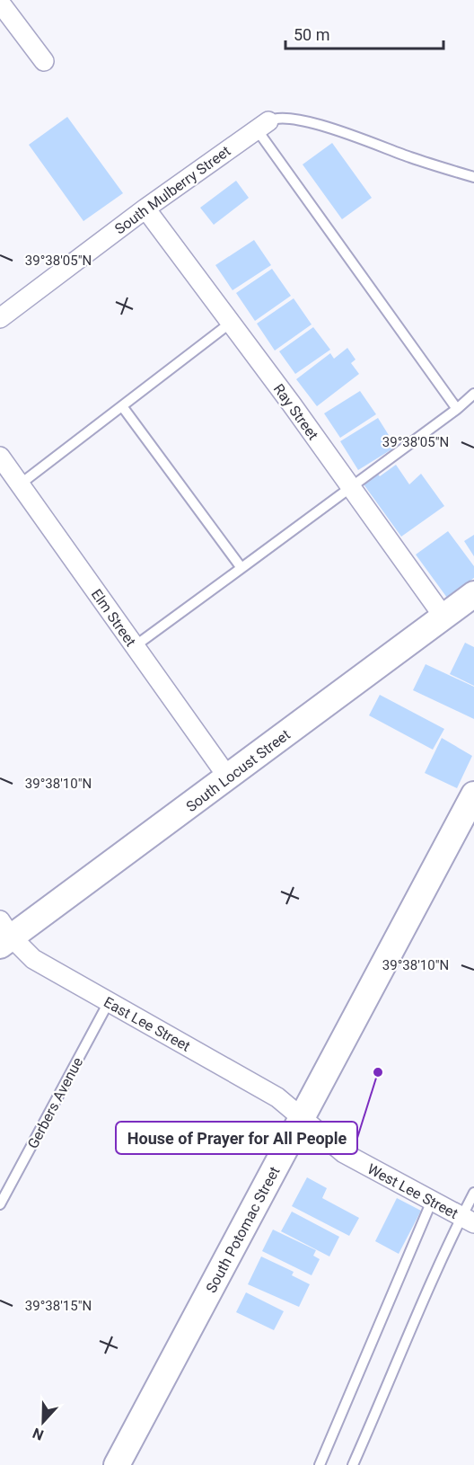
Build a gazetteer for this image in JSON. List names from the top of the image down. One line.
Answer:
{"streets":{"main road":["South Locust Street","South Potomac Street"],"street":["South Mulberry Street","Ray Street","Elm Street","East Lee Street","West Lee Street"],"lane":["Gerbers Avenue"]},"crossings":[["South Mulberry Street","Ray Street"],["Ray Street","South Locust Street"],["Elm Street","South Locust Street"],["South Locust Street","East Lee Street"],["East Lee Street","Gerbers Avenue"],["East Lee Street","West Lee Street"],["East Lee Street","South Potomac Street"],["West Lee Street","South Potomac Street"]],"places":["House of Prayer for All People"],"scale_bar":"50 m","north":"bottom","coordinates":["39°38'05\"N","39°38'10\"N","39°38'15\"N"]}
